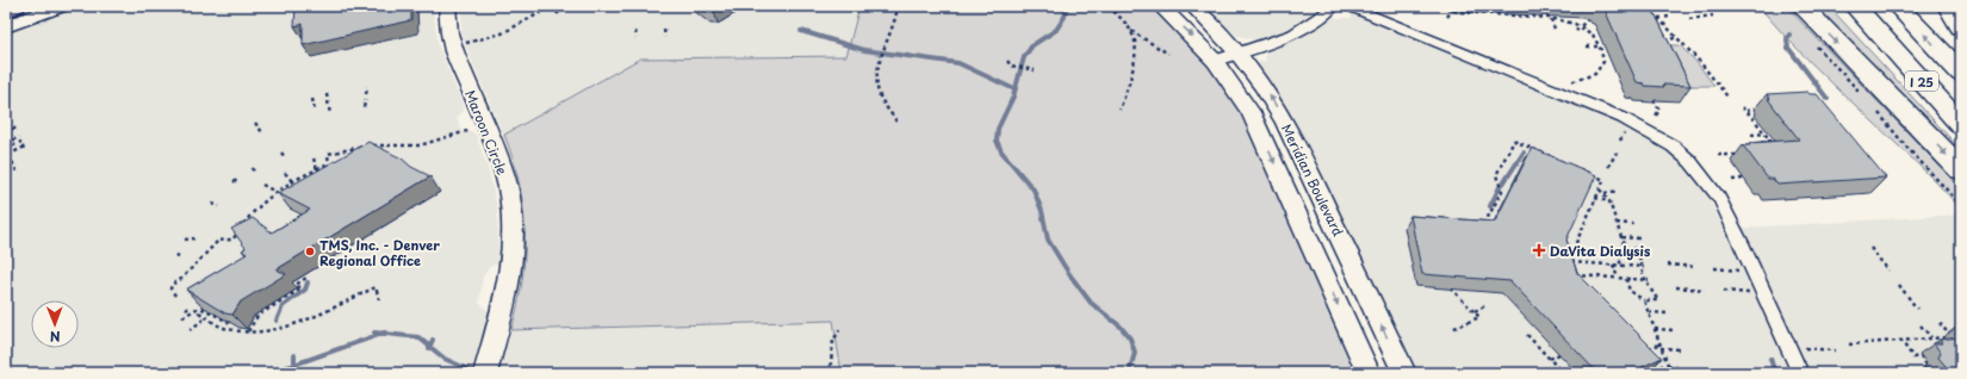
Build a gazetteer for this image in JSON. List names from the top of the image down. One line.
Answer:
{"streets":{"highway":["I 25"],"main road":["Maroon Circle","Meridian Boulevard"]},"places":{"health":["DaVita Dialysis"],"other":["TMS, Inc. - Denver Regional Office"]},"north":"bottom"}
